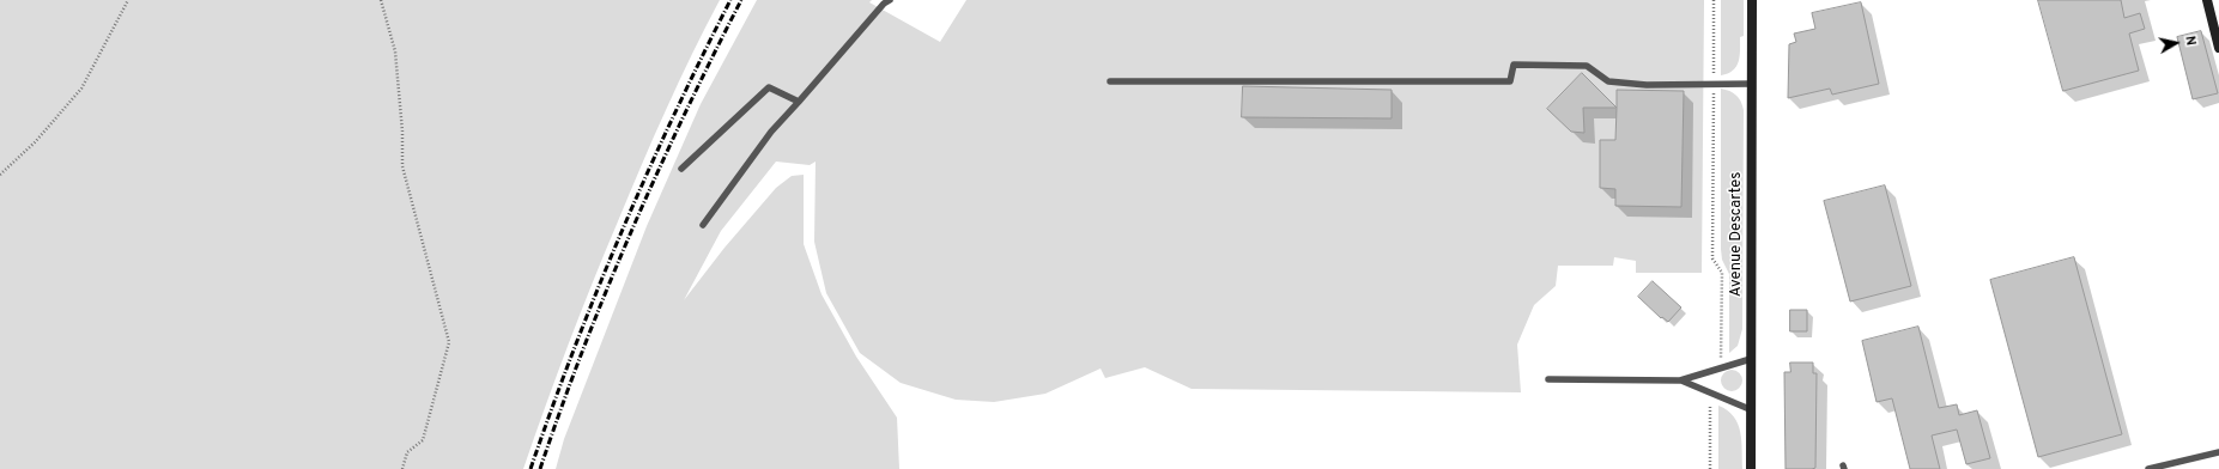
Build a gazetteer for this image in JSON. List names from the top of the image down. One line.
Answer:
{"streets":{"main road":["Avenue Descartes"]},"north":"right"}
